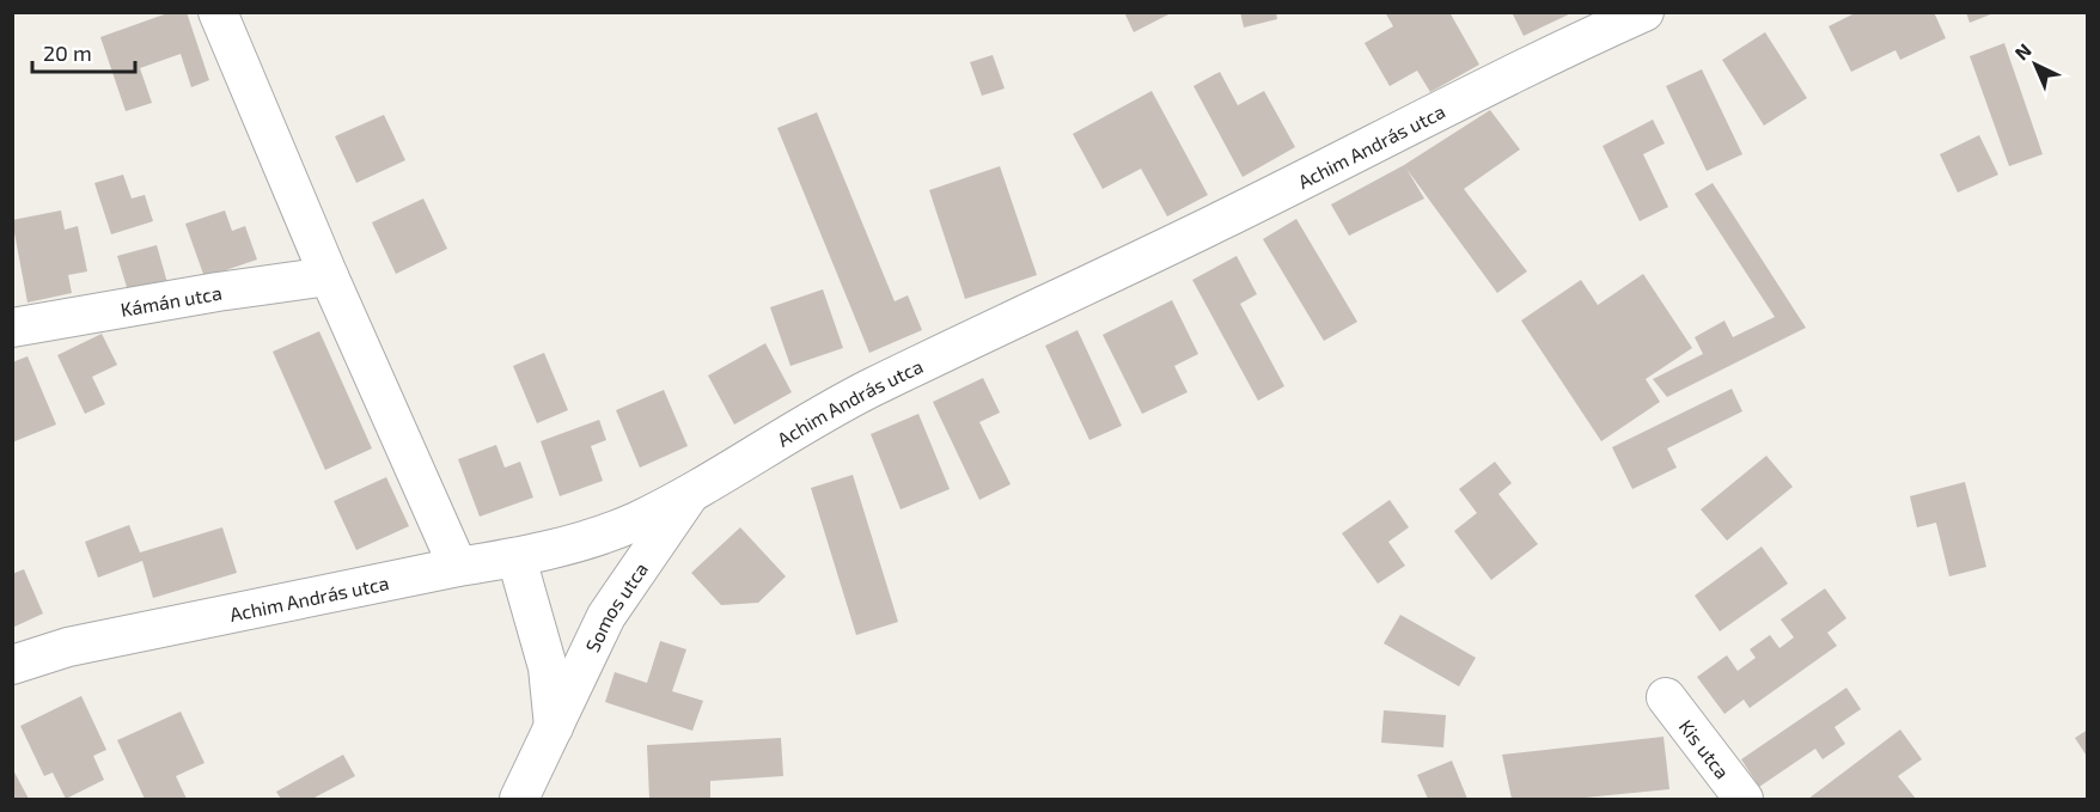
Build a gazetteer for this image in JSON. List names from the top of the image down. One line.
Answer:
{"streets":{"street":["Achim András utca","Kámán utca","Somos utca","Kis utca"]},"crossings":[["Achim András utca","Somos utca"]],"scale_bar":"20 m","north":"top left"}
